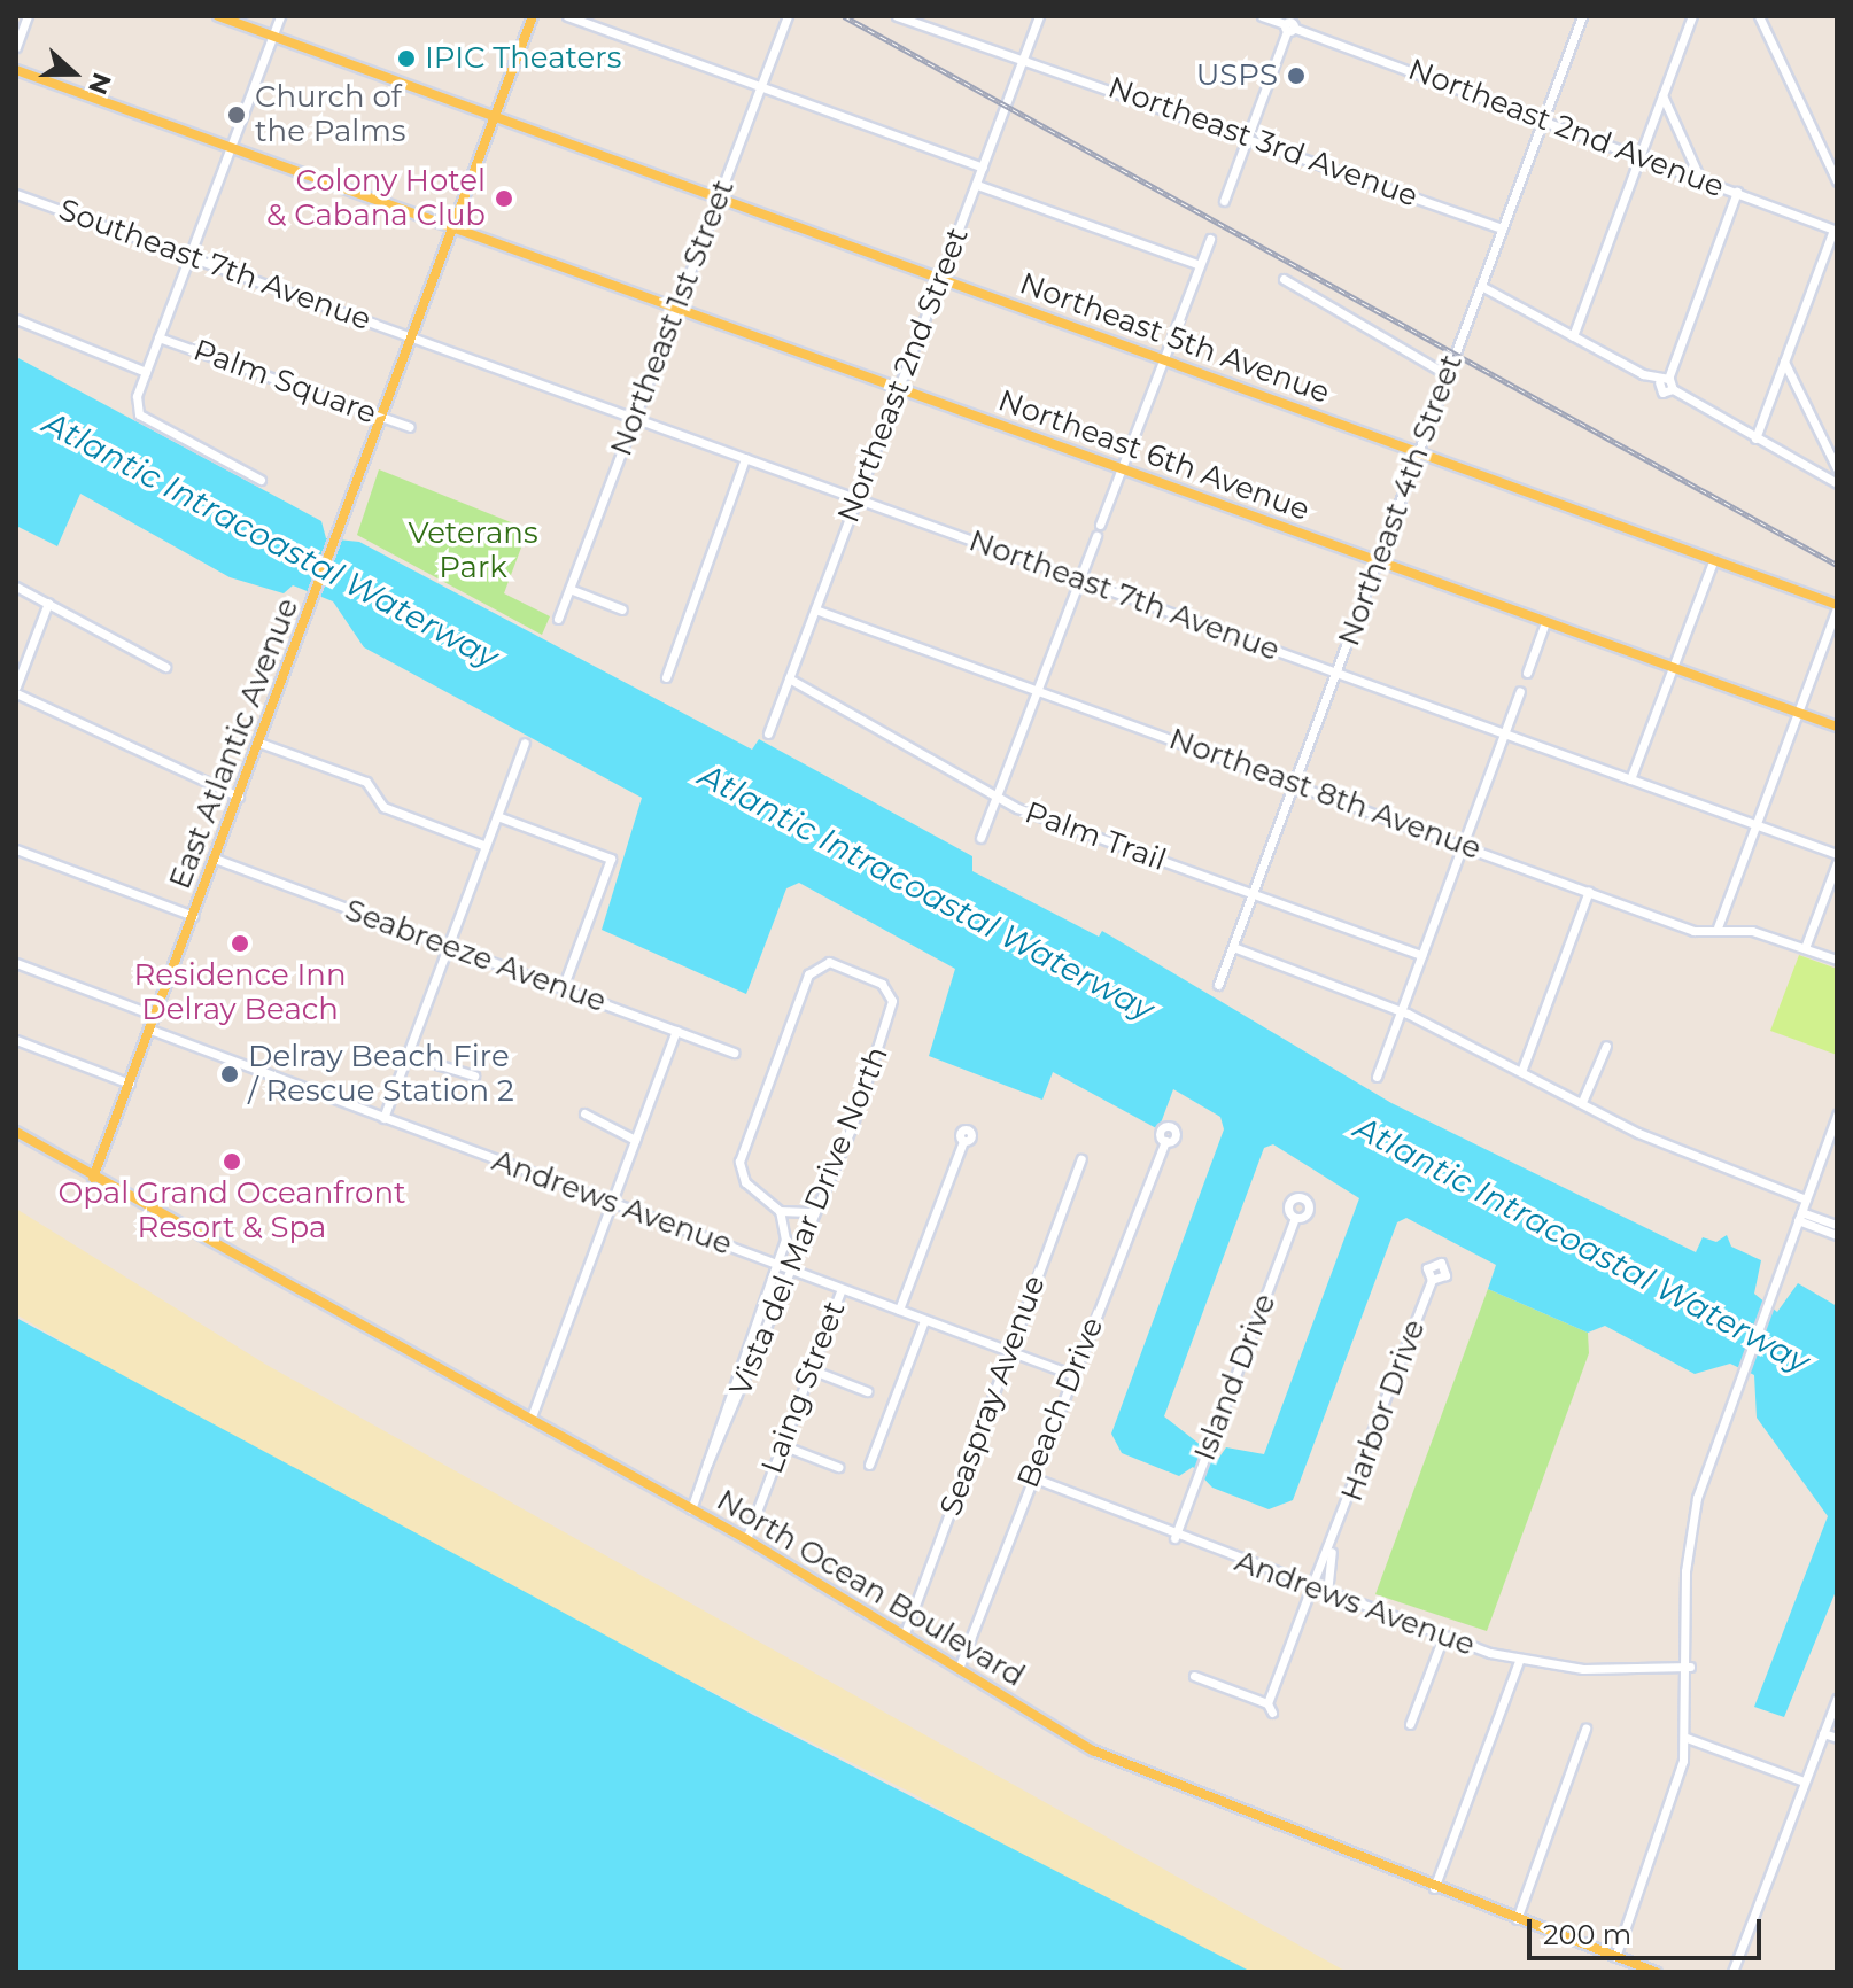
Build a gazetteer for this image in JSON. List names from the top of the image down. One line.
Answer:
{"streets":{"main road":["Northeast 5th Avenue","Northeast 6th Avenue","East Atlantic Avenue","North Ocean Boulevard"],"street":["Northeast 2nd Avenue","Northeast 3rd Avenue","Southeast 7th Avenue","Northeast 1st Street","Northeast 2nd Street","Palm Square","Northeast 4th Street","Northeast 7th Avenue","Northeast 8th Avenue","Palm Trail","Seabreeze Avenue","Andrews Avenue","Vista del Mar Drive North","Island Drive","Laing Street","Seaspray Avenue","Beach Drive","Harbor Drive"]},"crossings":[["Northeast 2nd Avenue","Northeast 4th Street"],["Northeast 3rd Avenue","Northeast 2nd Street"],["Northeast 3rd Avenue","Northeast 4th Street"],["Southeast 7th Avenue","Northeast 7th Avenue"],["Southeast 7th Avenue","East Atlantic Avenue"],["Northeast 1st Street","Northeast 5th Avenue"],["Northeast 1st Street","Northeast 6th Avenue"],["Northeast 1st Street","Northeast 7th Avenue"],["Northeast 5th Avenue","Northeast 2nd Street"],["Northeast 5th Avenue","Northeast 4th Street"],["Northeast 5th Avenue","East Atlantic Avenue"],["Northeast 2nd Street","Northeast 6th Avenue"],["Northeast 2nd Street","Northeast 7th Avenue"],["Northeast 2nd Street","Northeast 8th Avenue"],["Northeast 2nd Street","Palm Trail"],["Palm Square","East Atlantic Avenue"],["Northeast 6th Avenue","Northeast 4th Street"],["Northeast 6th Avenue","East Atlantic Avenue"],["Northeast 4th Street","Northeast 7th Avenue"],["Northeast 4th Street","Northeast 8th Avenue"],["Northeast 4th Street","Palm Trail"],["Northeast 7th Avenue","East Atlantic Avenue"],["East Atlantic Avenue","Seabreeze Avenue"],["East Atlantic Avenue","Andrews Avenue"],["East Atlantic Avenue","North Ocean Boulevard"],["Andrews Avenue","Vista del Mar Drive North"],["Andrews Avenue","Island Drive"],["Andrews Avenue","Laing Street"],["Andrews Avenue","Seaspray Avenue"],["Andrews Avenue","Beach Drive"],["Andrews Avenue","Harbor Drive"],["Vista del Mar Drive North","North Ocean Boulevard"],["Laing Street","North Ocean Boulevard"],["Seaspray Avenue","North Ocean Boulevard"],["Beach Drive","North Ocean Boulevard"]],"water":["Atlantic Intracoastal Waterway"],"parks":["Veterans Park"],"places":["IPIC Theaters","USPS","Church of the Palms","Colony Hotel & Cabana Club","Residence Inn Delray Beach","Delray Beach Fire / Rescue Station 2","Opal Grand Oceanfront Resort & Spa"],"scale_bar":"200 m","north":"right"}
